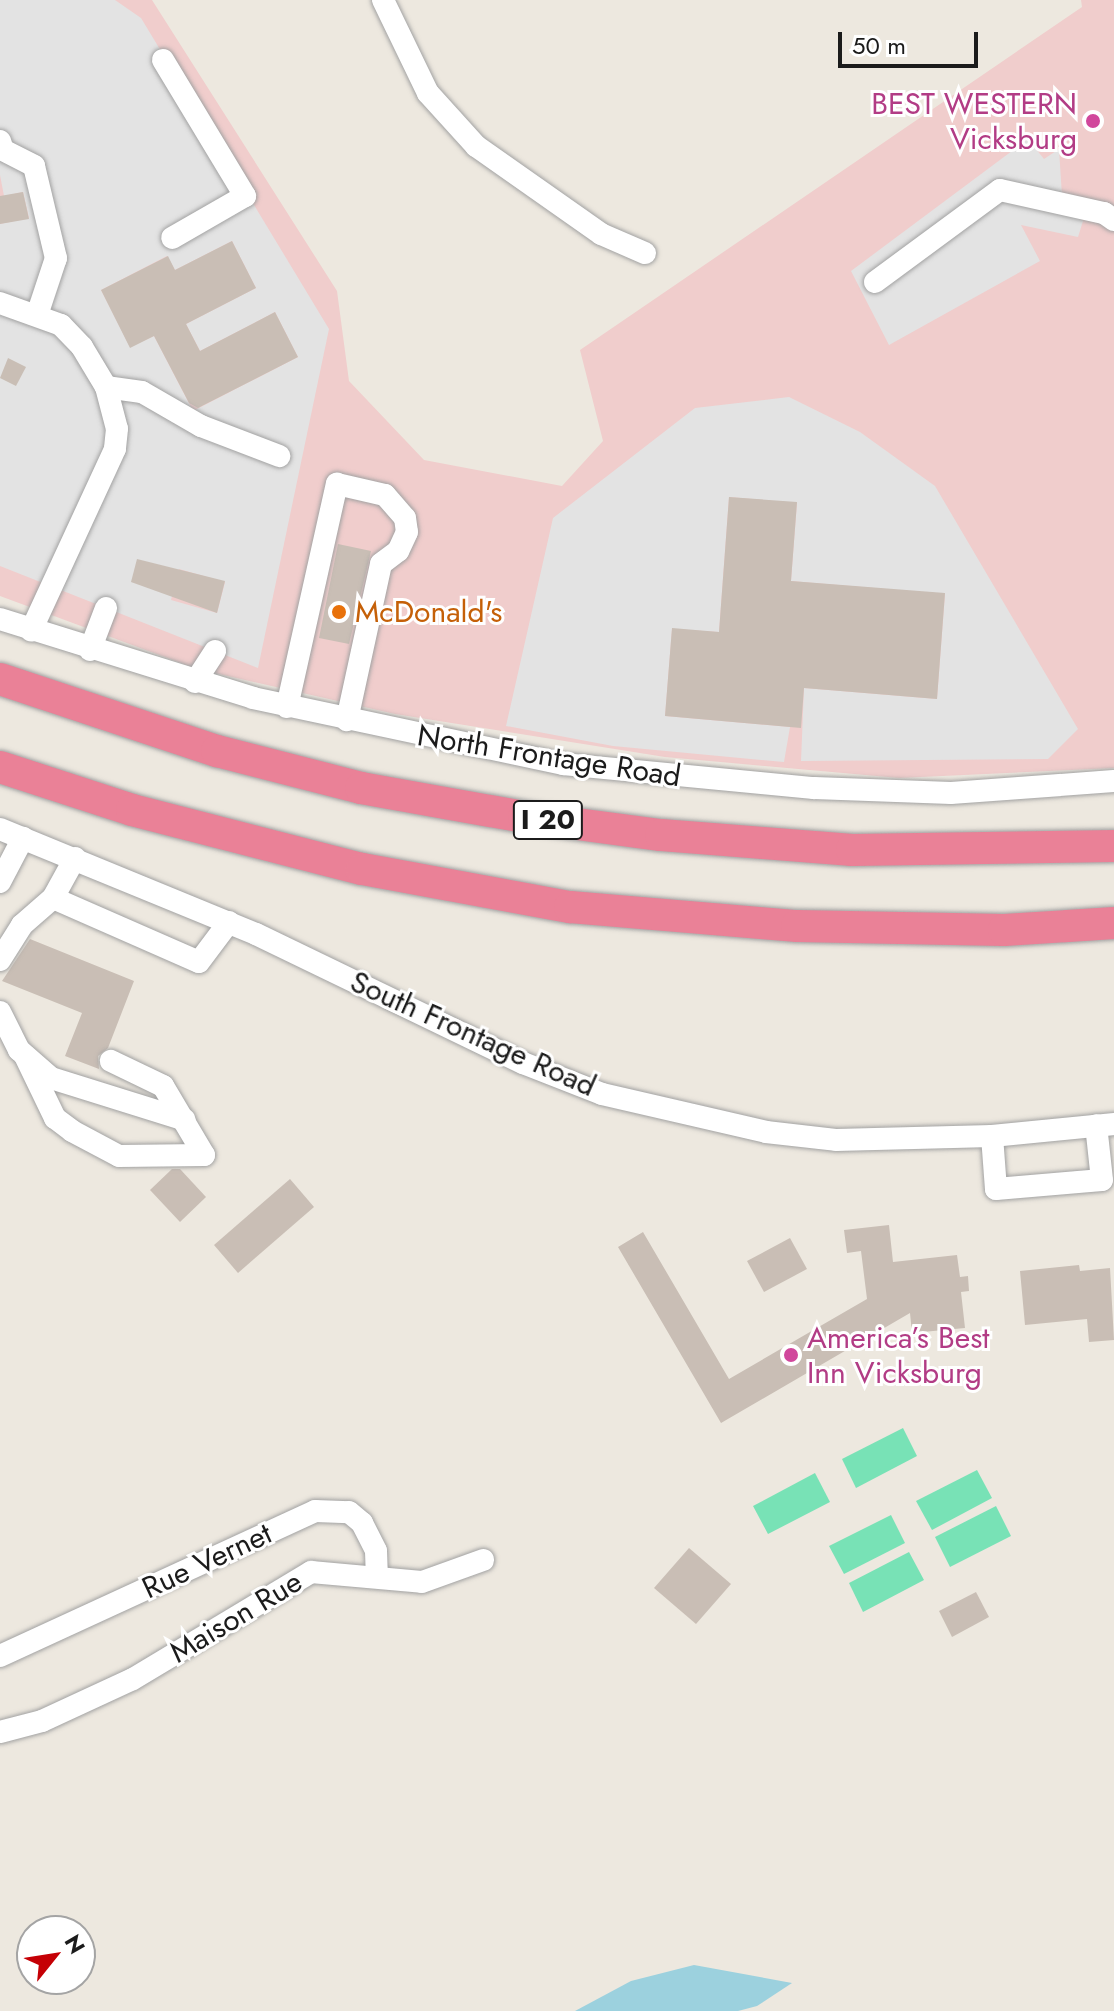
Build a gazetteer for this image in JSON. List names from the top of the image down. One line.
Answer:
{"streets":{"highway":["I 20"],"street":["North Frontage Road","South Frontage Road","Rue Vernet","Maison Rue"]},"crossings":[["Rue Vernet","Maison Rue"]],"places":["BEST WESTERN Vicksburg","McDonald's","America’s Best Inn Vicksburg"],"scale_bar":"50 m","north":"top right"}
